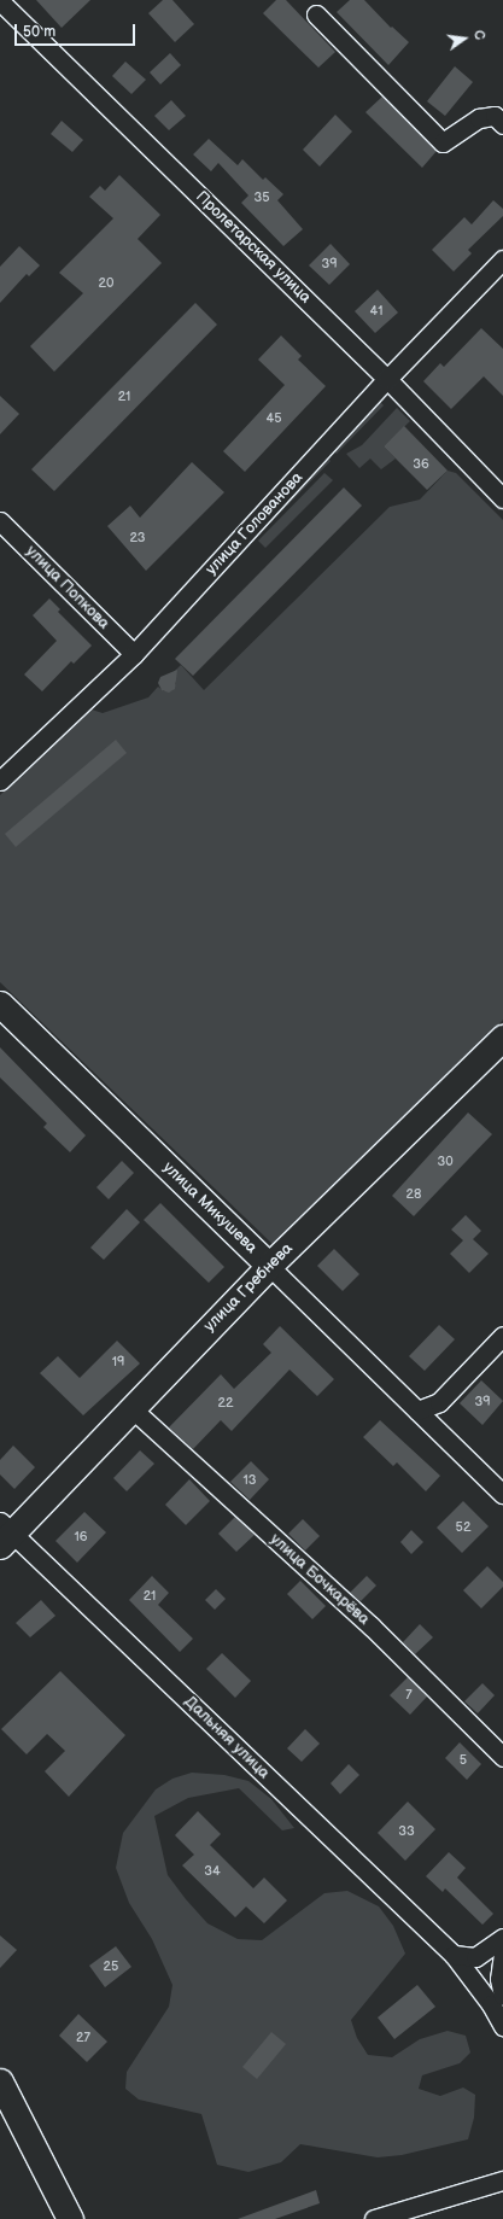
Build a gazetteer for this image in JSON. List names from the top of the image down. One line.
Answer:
{"streets":{"street":["Пролетарская улица","улица Голованова","улица Попкова","улица Микушева","улица Гребнева","улица Бочкарёва","Дальняя улица"]},"crossings":[["Пролетарская улица","улица Голованова"],["улица Голованова","улица Попкова"],["улица Микушева","улица Гребнева"],["улица Гребнева","улица Бочкарёва"],["улица Гребнева","Дальняя улица"]],"house_numbers":["35","39","20","41","21","45","36","23","30","28","19","39","22","13","52","16","21","7","5","33","34","25","27"],"scale_bar":"50 m","north":"right"}
